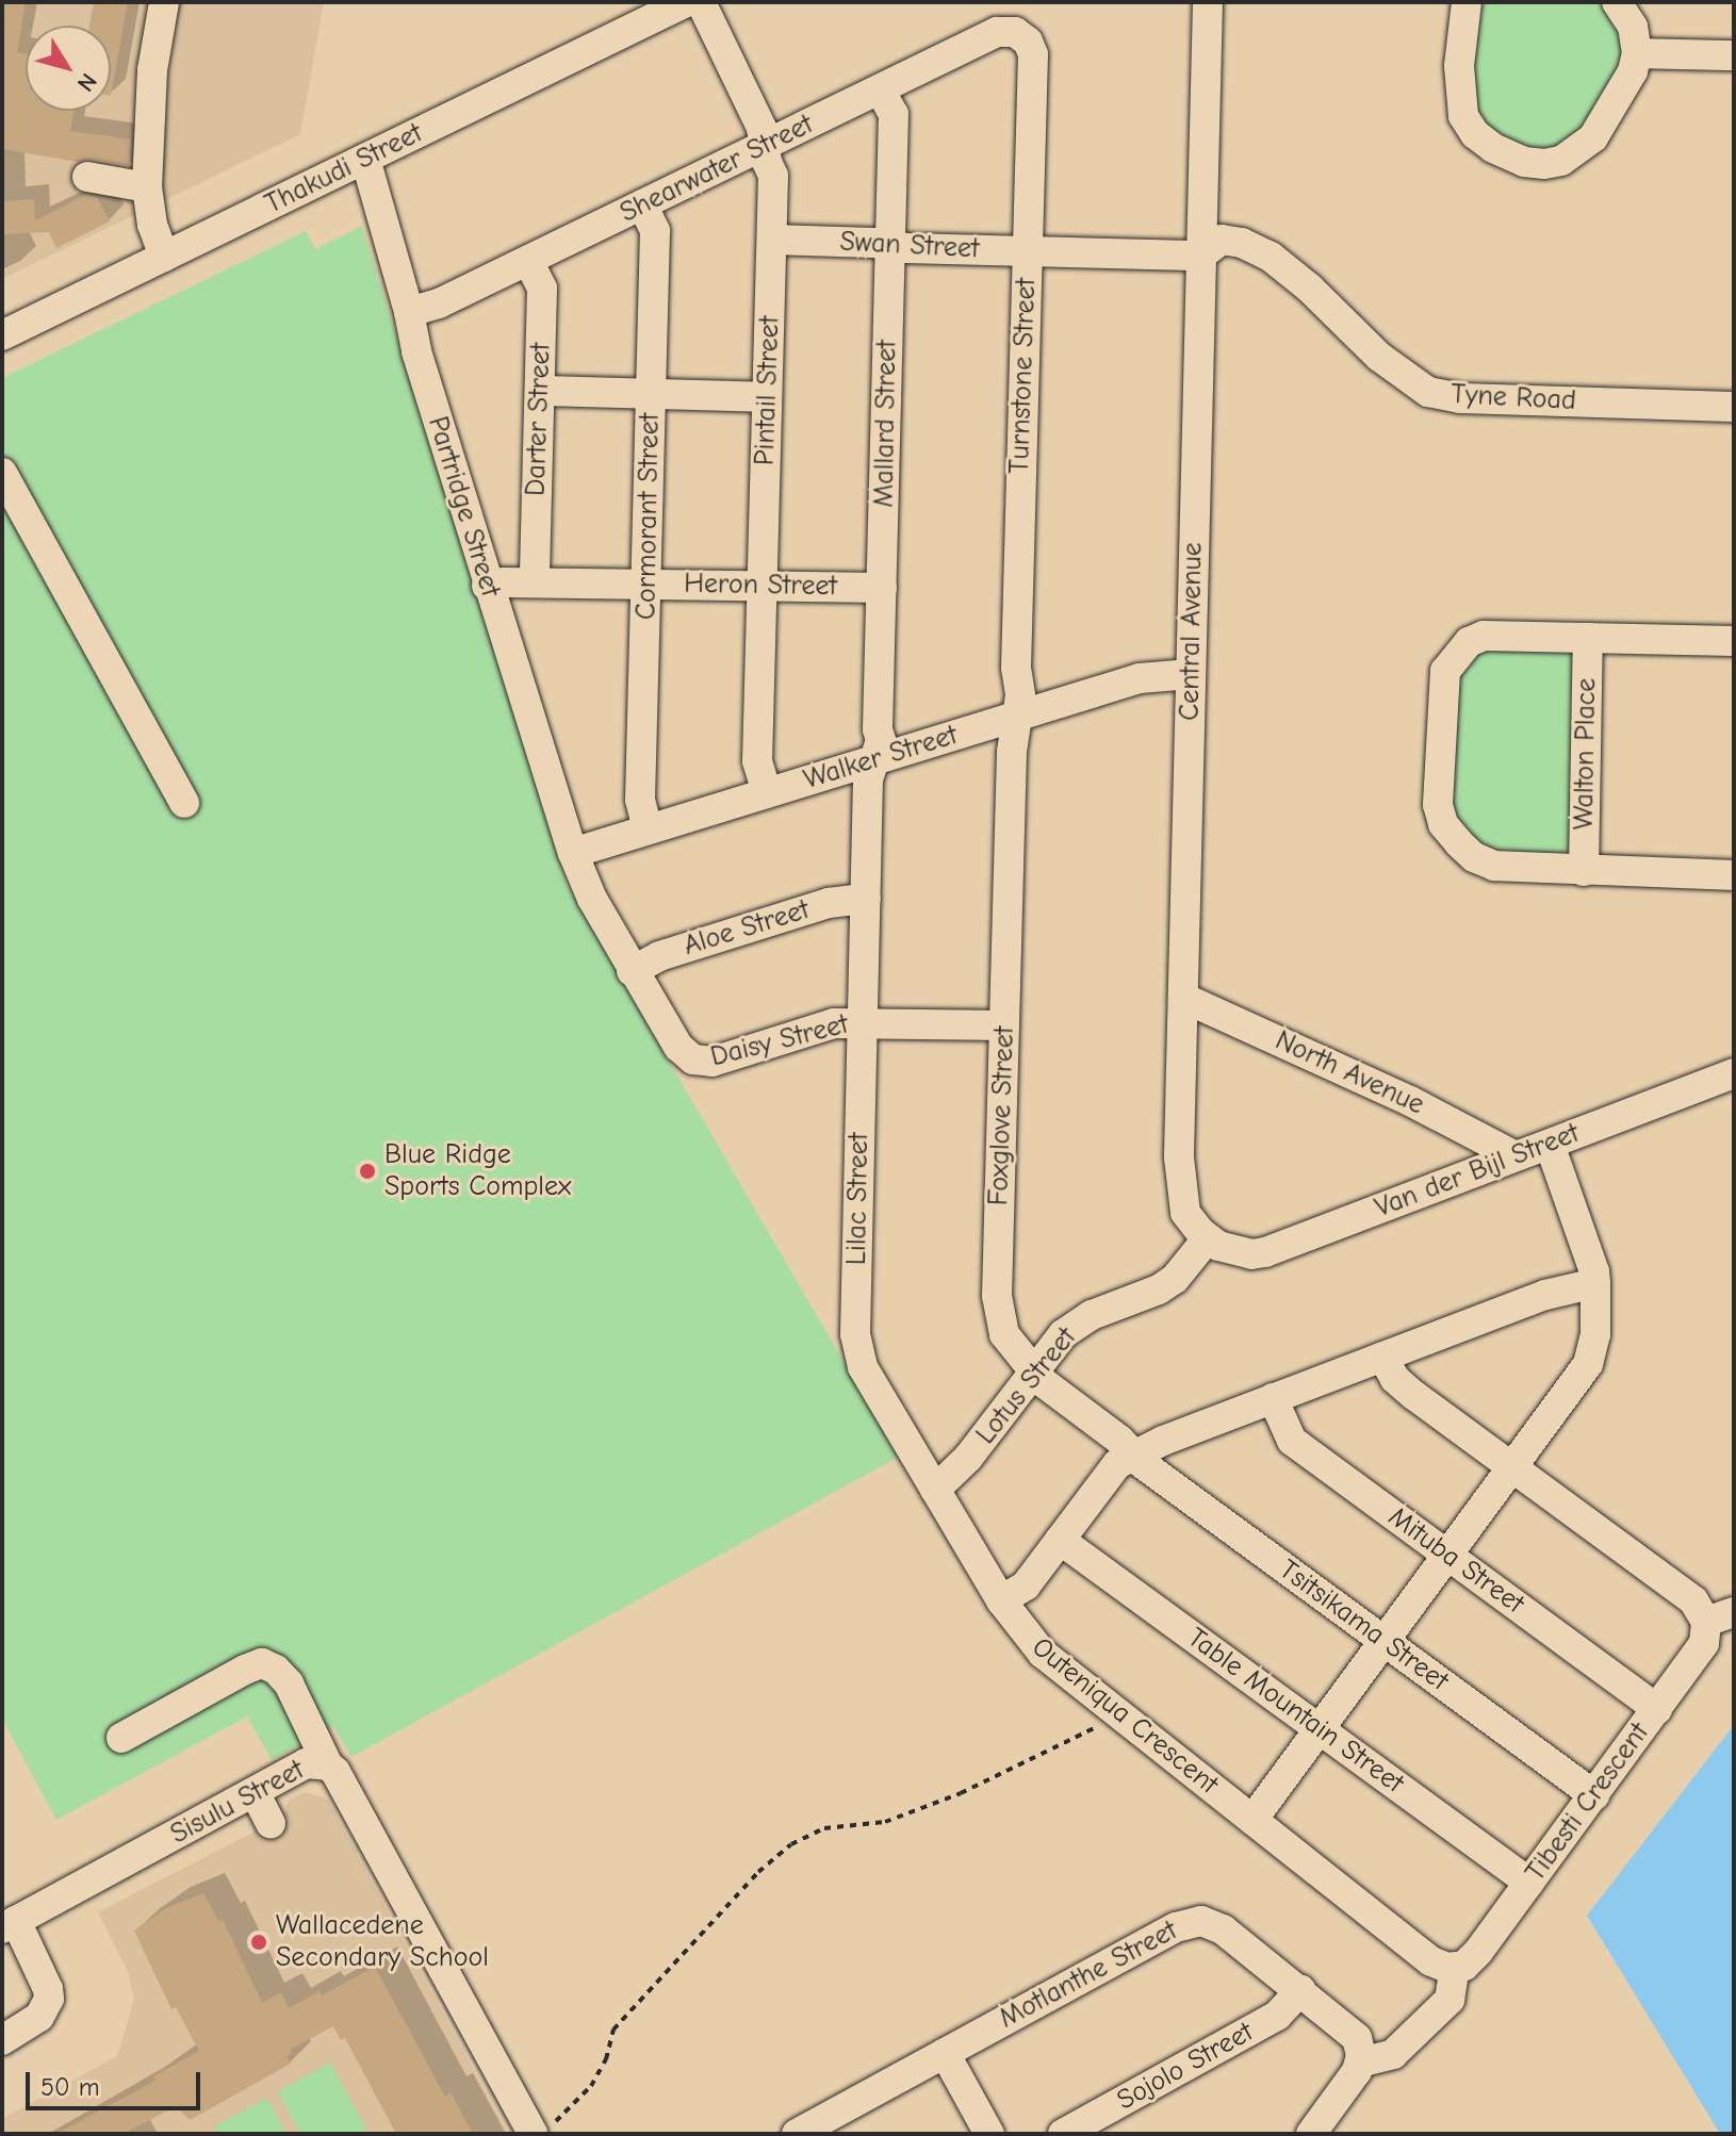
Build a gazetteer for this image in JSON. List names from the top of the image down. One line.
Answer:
{"streets":{"street":["Thakudi Street","Shearwater Street","Swan Street","Turnstone Street","Pintail Street","Tyne Road","Darter Street","Mallard Street","Partridge Street","Cormorant Street","Heron Street","Central Avenue","Walton Place","Walker Street","Aloe Street","Daisy Street","North Avenue","Foxglove Street","Van der Bijl Street","Lilac Street","Lotus Street","Mituba Street","Tsitsikama Street","Table Mountain Street","Outeniqua Crescent","Sisulu Street","Tibesti Crescent","Motlanthe Street","Sojolo Street"]},"crossings":[["Thakudi Street","Partridge Street"],["Shearwater Street","Turnstone Street"],["Shearwater Street","Pintail Street"],["Shearwater Street","Darter Street"],["Shearwater Street","Mallard Street"],["Shearwater Street","Partridge Street"],["Shearwater Street","Cormorant Street"],["Swan Street","Turnstone Street"],["Swan Street","Pintail Street"],["Swan Street","Tyne Road"],["Swan Street","Mallard Street"],["Swan Street","Central Avenue"],["Turnstone Street","Walker Street"],["Turnstone Street","Foxglove Street"],["Pintail Street","Heron Street"],["Pintail Street","Walker Street"],["Tyne Road","Central Avenue"],["Darter Street","Heron Street"],["Mallard Street","Heron Street"],["Mallard Street","Walker Street"],["Mallard Street","Lilac Street"],["Partridge Street","Heron Street"],["Partridge Street","Walker Street"],["Partridge Street","Daisy Street"],["Cormorant Street","Heron Street"],["Cormorant Street","Walker Street"],["Central Avenue","Walker Street"],["Central Avenue","North Avenue"],["Central Avenue","Van der Bijl Street"],["Central Avenue","Lotus Street"],["Walker Street","Daisy Street"],["Walker Street","Foxglove Street"],["Walker Street","Lilac Street"],["Aloe Street","Daisy Street"],["Aloe Street","Lilac Street"],["Daisy Street","Foxglove Street"],["Daisy Street","Lilac Street"],["North Avenue","Van der Bijl Street"],["Foxglove Street","Lotus Street"],["Foxglove Street","Tsitsikama Street"],["Van der Bijl Street","Lotus Street"],["Lilac Street","Lotus Street"],["Lilac Street","Outeniqua Crescent"],["Mituba Street","Tibesti Crescent"],["Tsitsikama Street","Tibesti Crescent"],["Table Mountain Street","Tibesti Crescent"],["Motlanthe Street","Sojolo Street"]],"places":["Blue Ridge Sports Complex","Wallacedene Secondary School"],"scale_bar":"50 m","north":"bottom right"}
